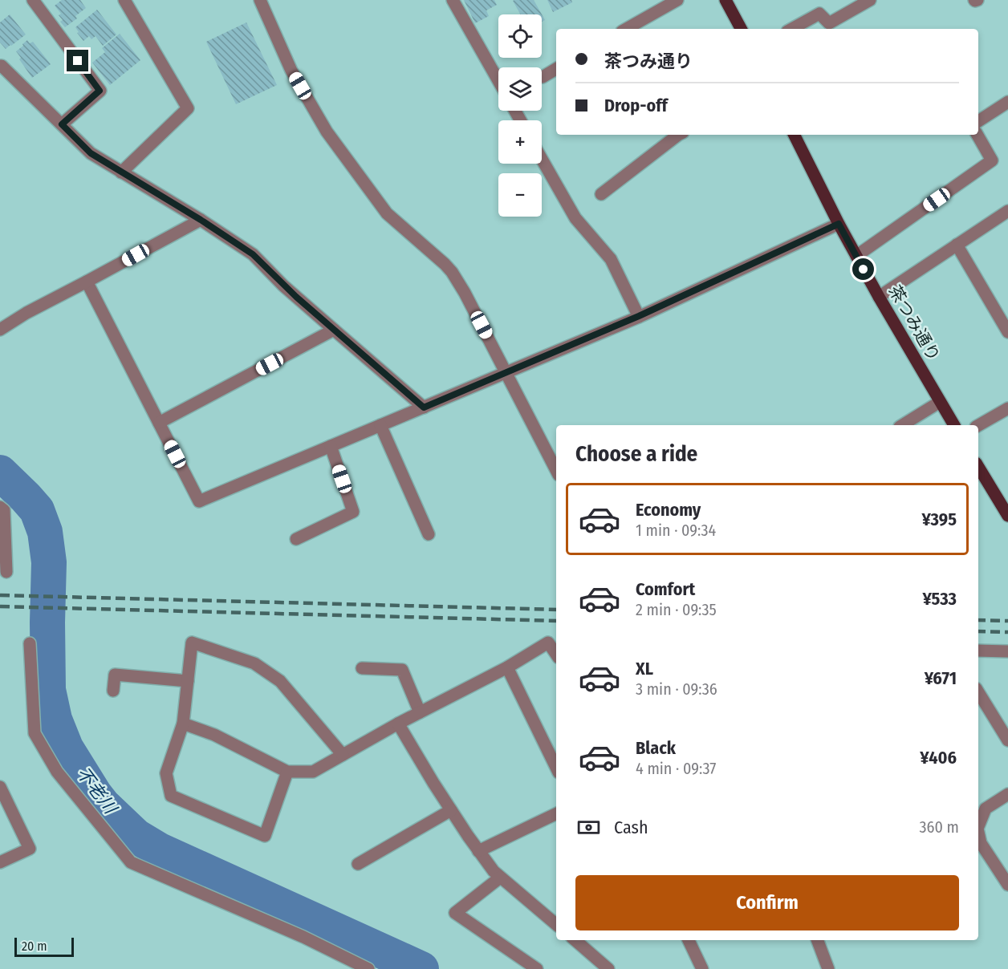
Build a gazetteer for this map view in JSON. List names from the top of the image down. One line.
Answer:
{"streets":{"main road":["茶つみ通り"]},"water":["不老川"],"scale_bar":"20 m","page":{"map_buttons":["+","−"],"banner":["茶つみ通り","Drop-off"],"heading":"Choose a ride","list":[{"name":"Economy","note":"1 min · 09:34","value":"¥395"},{"name":"Comfort","note":"2 min · 09:35","value":"¥533"},{"name":"XL","note":"3 min · 09:36","value":"¥671"},{"name":"Black","note":"4 min · 09:37","value":"¥406"}],"pay":["Cash","360 m"],"buttons":"Confirm","scale":"20 m"}}
